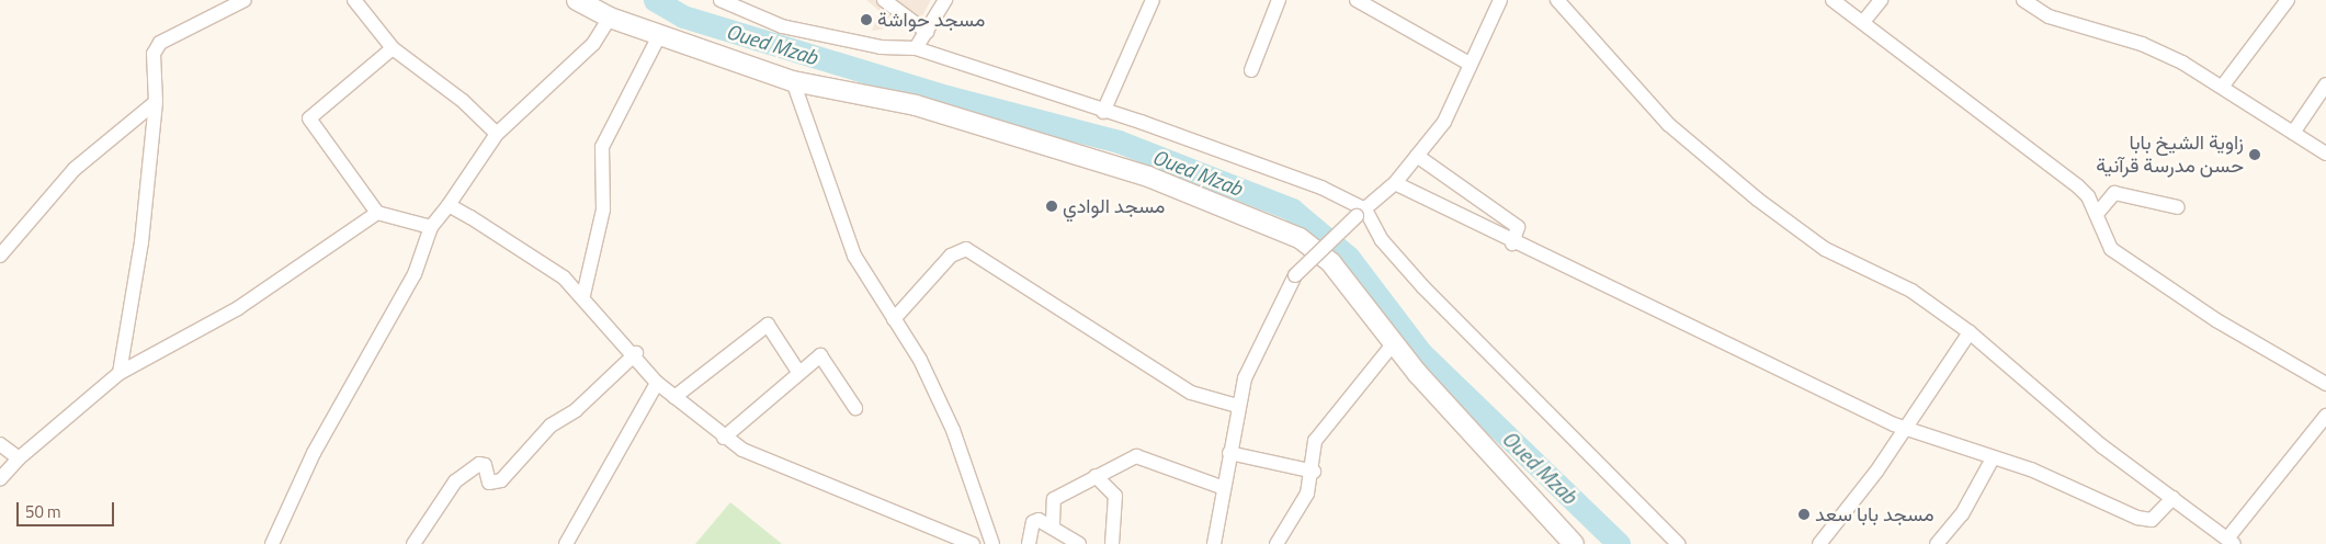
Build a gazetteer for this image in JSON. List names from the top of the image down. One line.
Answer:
{"water":["Oued Mzab"],"places":["مسجد حواشة","زاوية الشيخ بابا حسن مدرسة قرآنية","مسجد الوادي","مسجد بابا سعد"],"scale_bar":"50 m"}
